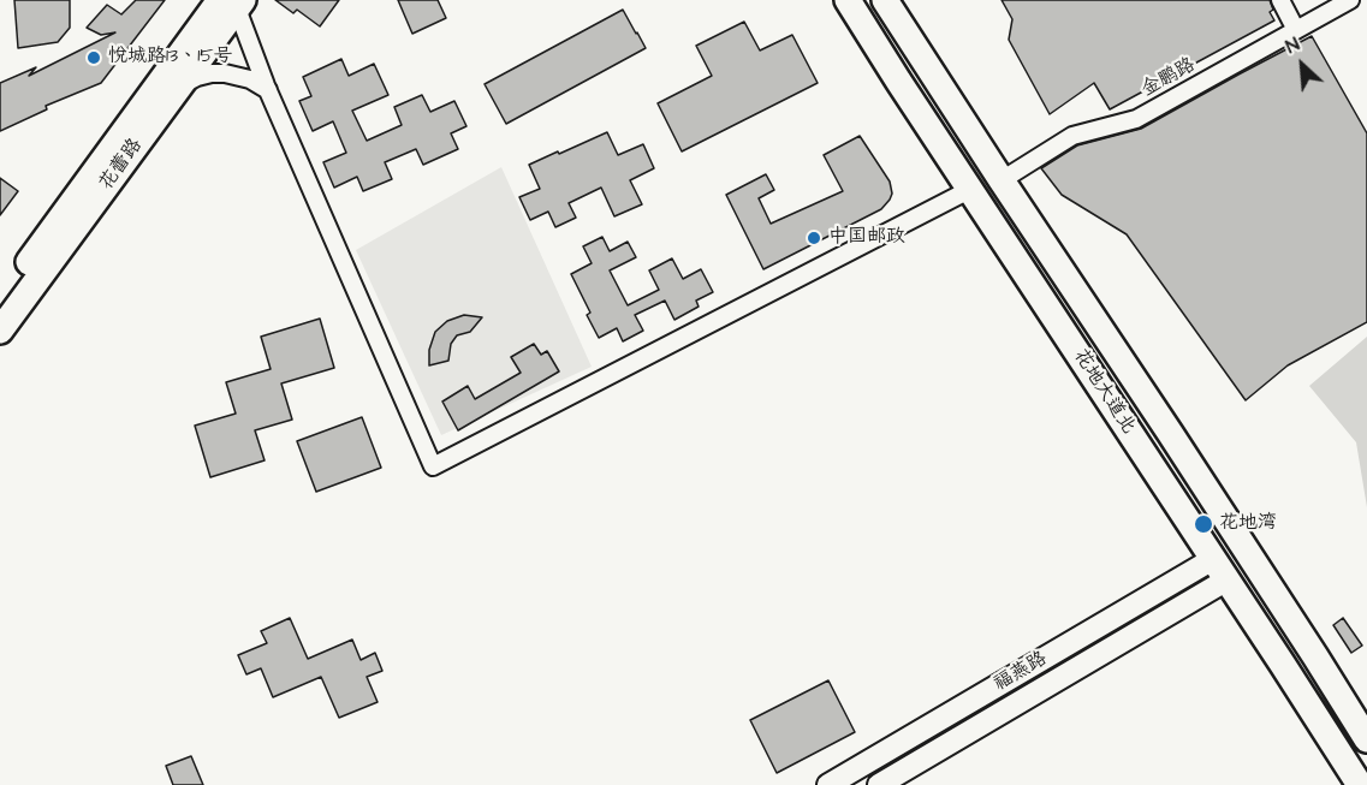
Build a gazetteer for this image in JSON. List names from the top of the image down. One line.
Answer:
{"streets":{"main road":["花蕾路","花地大道北"],"street":["金鹏路","福燕路"]},"crossings":[["金鹏路","花地大道北"],["花地大道北","福燕路"]],"places":["悦城路13、15号","中国邮政","花地湾"],"north":"top left"}
